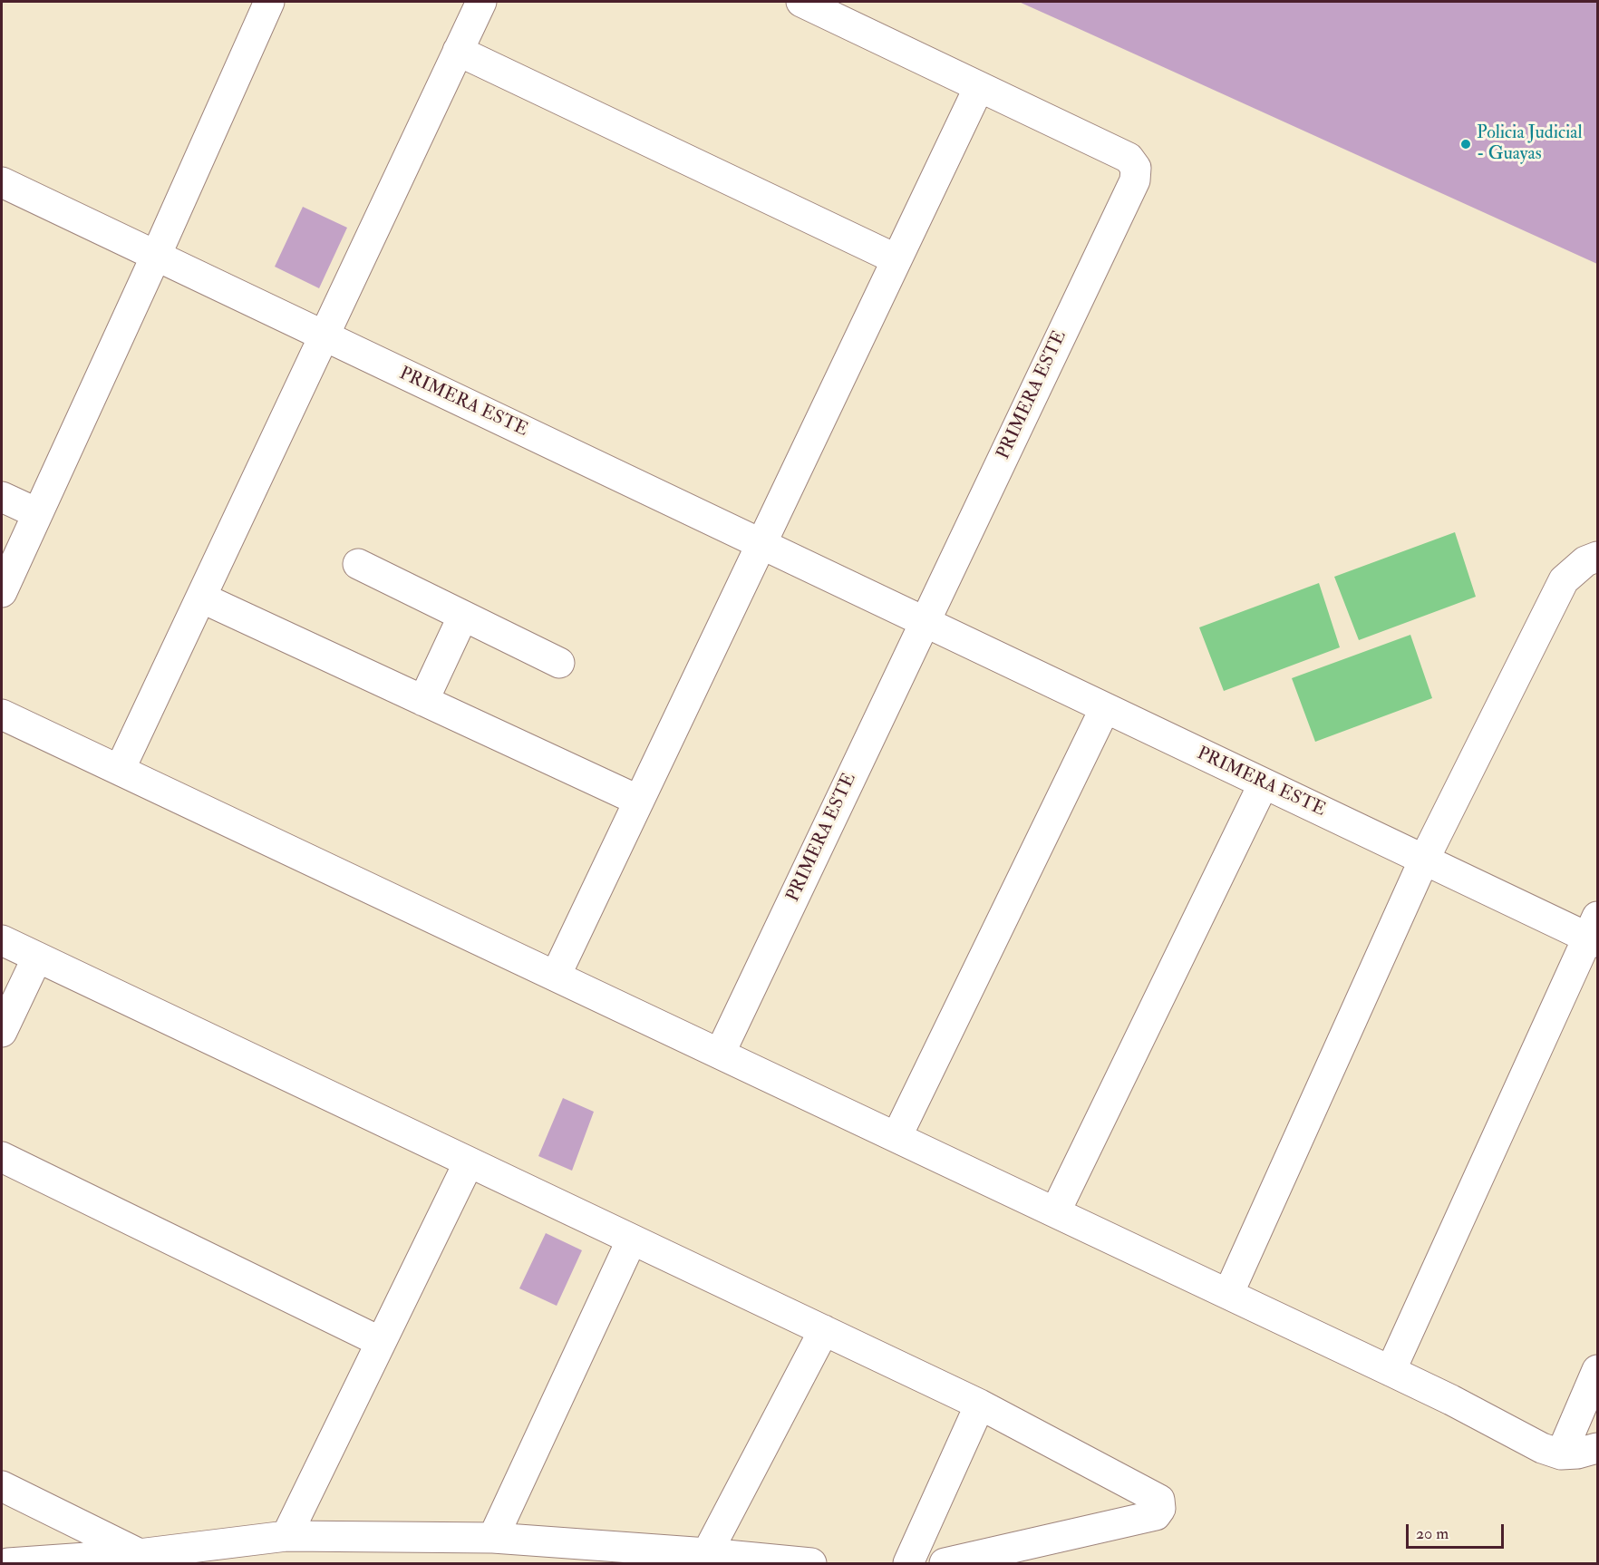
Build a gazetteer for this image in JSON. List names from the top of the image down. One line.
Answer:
{"streets":{"street":["PRIMERA ESTE"]},"places":["Policia Judicial - Guayas"],"scale_bar":"20 m"}
